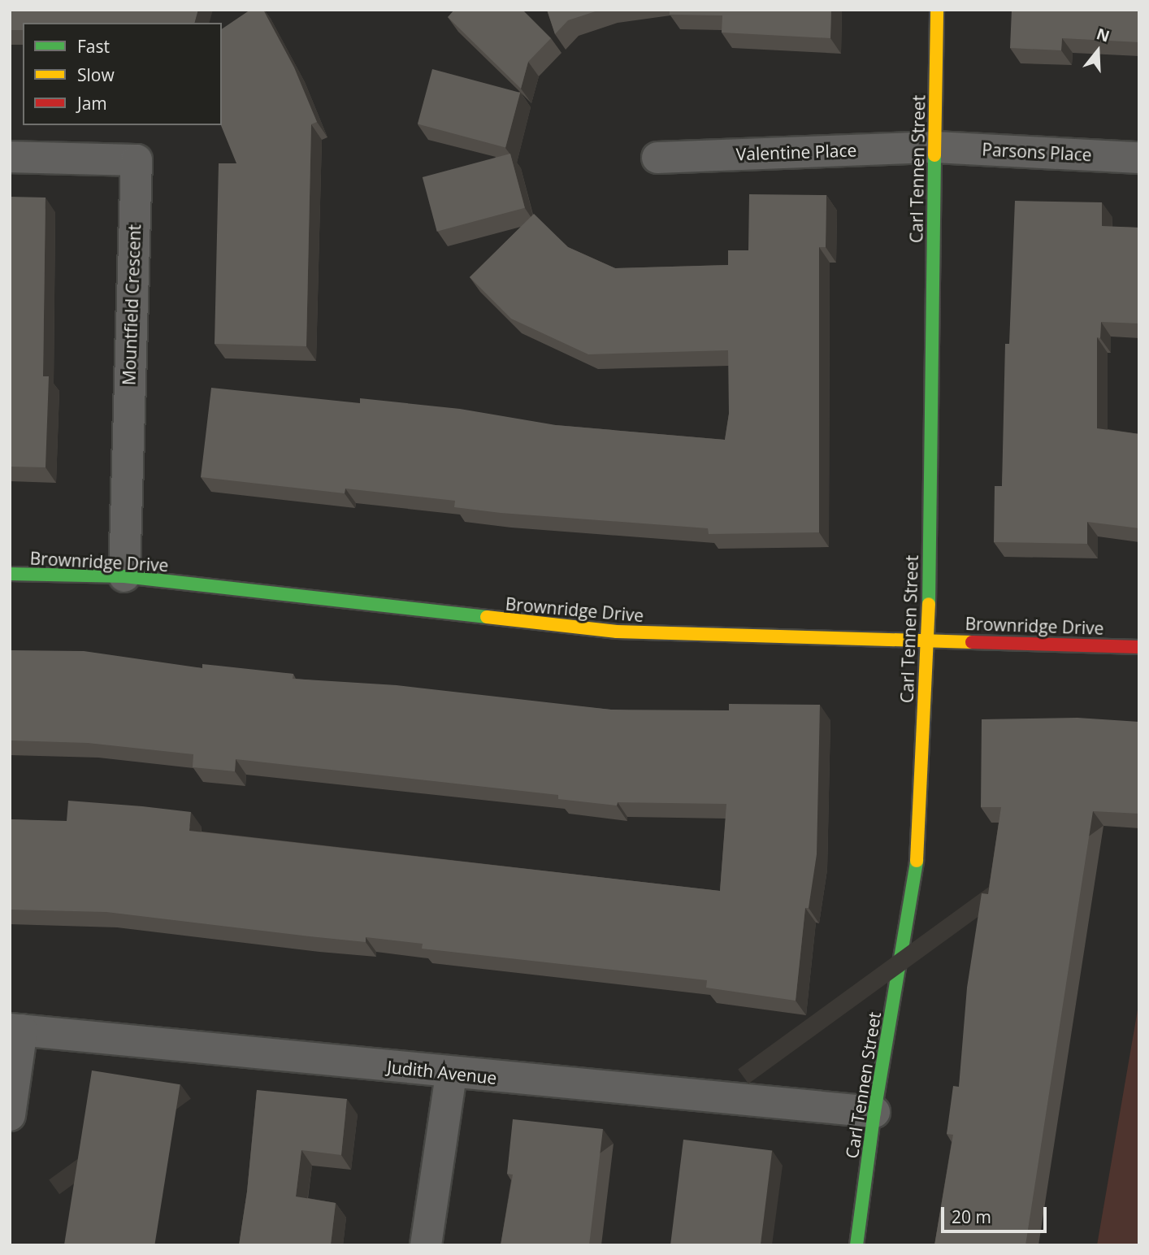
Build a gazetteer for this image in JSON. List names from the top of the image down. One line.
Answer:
{"streets":{"street":["Valentine Place","Parsons Place","Carl Tennen Street","Mountfield Crescent","Brownridge Drive","Judith Avenue"]},"crossings":[["Valentine Place","Parsons Place"],["Valentine Place","Carl Tennen Street"],["Parsons Place","Carl Tennen Street"],["Carl Tennen Street","Brownridge Drive"],["Carl Tennen Street","Judith Avenue"],["Mountfield Crescent","Brownridge Drive"]],"legend":["Fast","Slow","Jam"],"scale_bar":"20 m","north":"top"}
